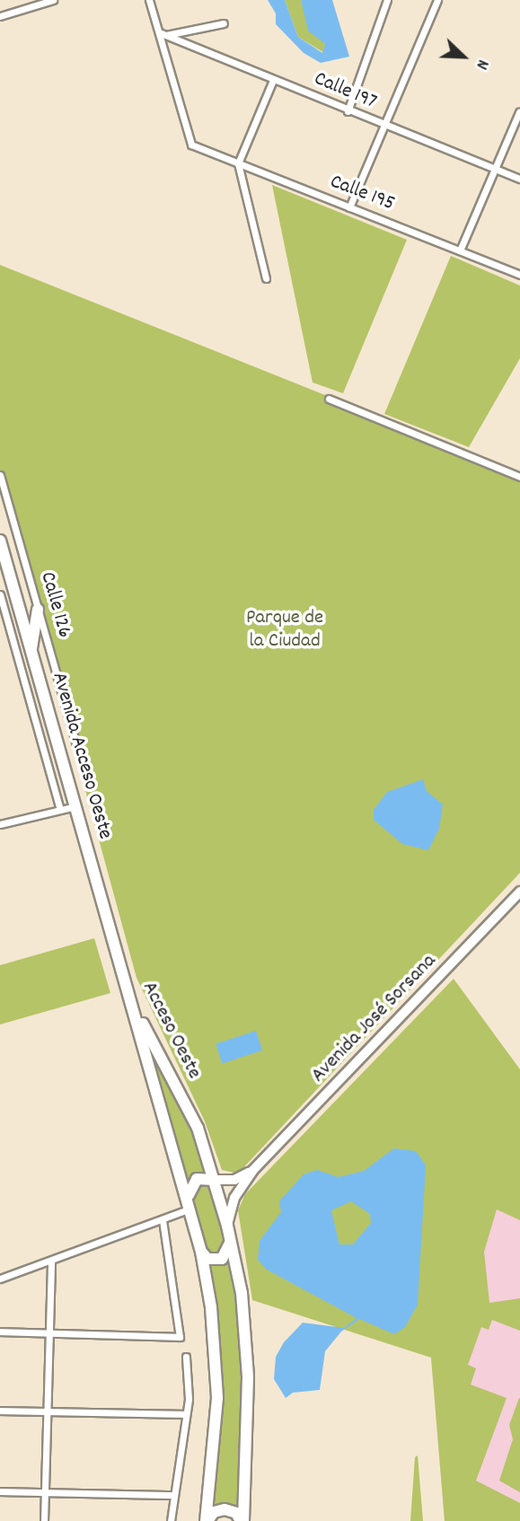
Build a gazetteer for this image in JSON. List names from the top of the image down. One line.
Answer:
{"streets":{"highway":["Avenida Acceso Oeste","Acceso Oeste"],"street":["Calle 197","Calle 195","Calle 126","Avenida José Sorsana"]},"crossings":[["Calle 197","Calle 195"],["Avenida Acceso Oeste","Acceso Oeste"],["Avenida José Sorsana","Acceso Oeste"]],"parks":["Parque de la Ciudad"],"north":"bottom right"}
